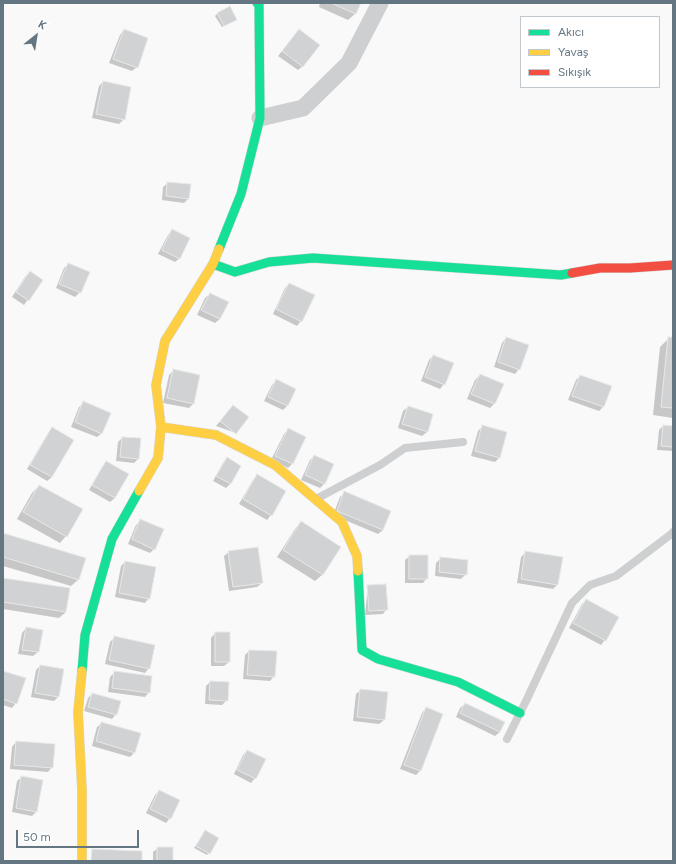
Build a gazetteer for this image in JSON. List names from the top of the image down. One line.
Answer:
{"legend":["Akıcı","Yavaş","Sıkışık"],"scale_bar":"50 m","north":"top right"}
